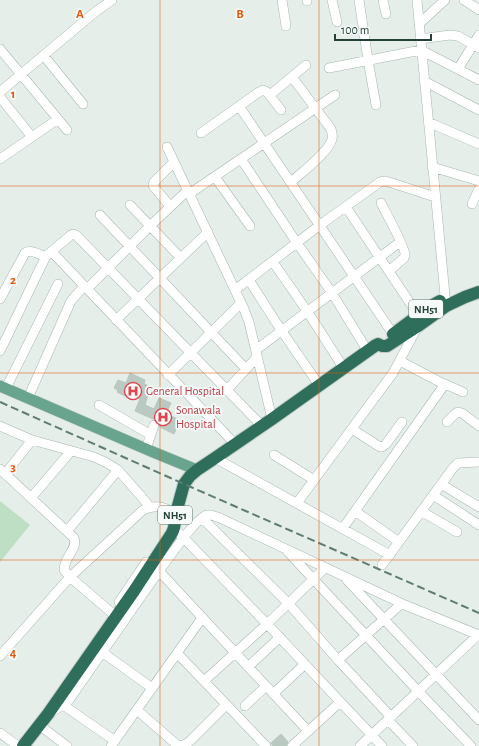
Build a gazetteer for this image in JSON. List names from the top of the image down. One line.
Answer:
{"streets":{"highway":["NH51"]},"places":{"hospital":["General Hospital","Sonawala Hospital"]},"scale_bar":"100 m","grid":{"columns":["A","B"],"rows":["1","2","3","4"]}}
